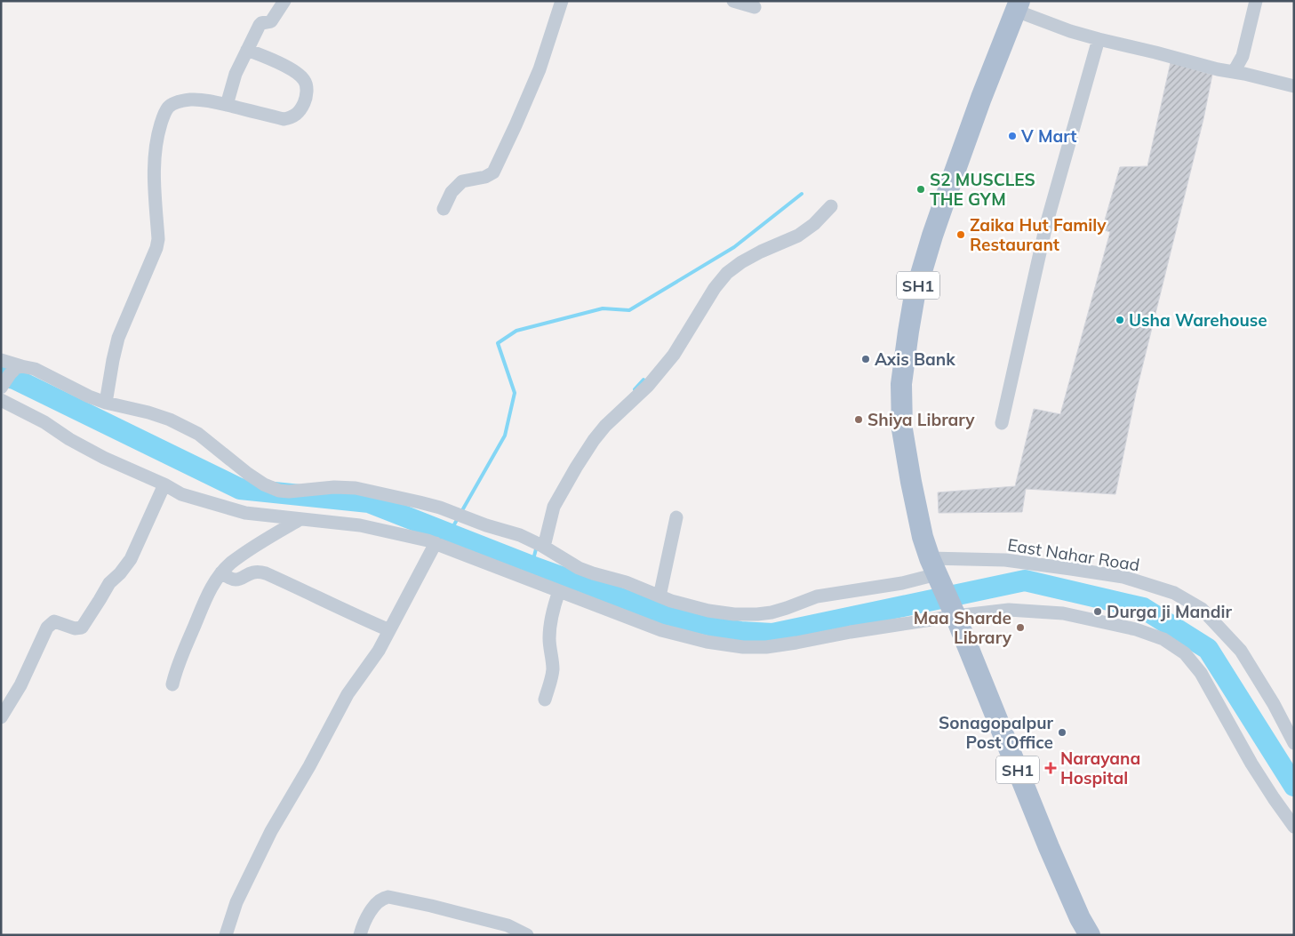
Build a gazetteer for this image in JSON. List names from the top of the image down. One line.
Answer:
{"streets":{"main road":["SH1"],"street":["East Nahar Road"]},"crossings":[["SH1","East Nahar Road"]],"places":{"other":["V Mart","S2 MUSCLES THE GYM","Zaika Hut Family Restaurant","Usha Warehouse","Axis Bank","Shiya Library","Durga ji Mandir","Maa Sharde Library","Sonagopalpur Post Office"],"health":["Narayana Hospital"]}}
